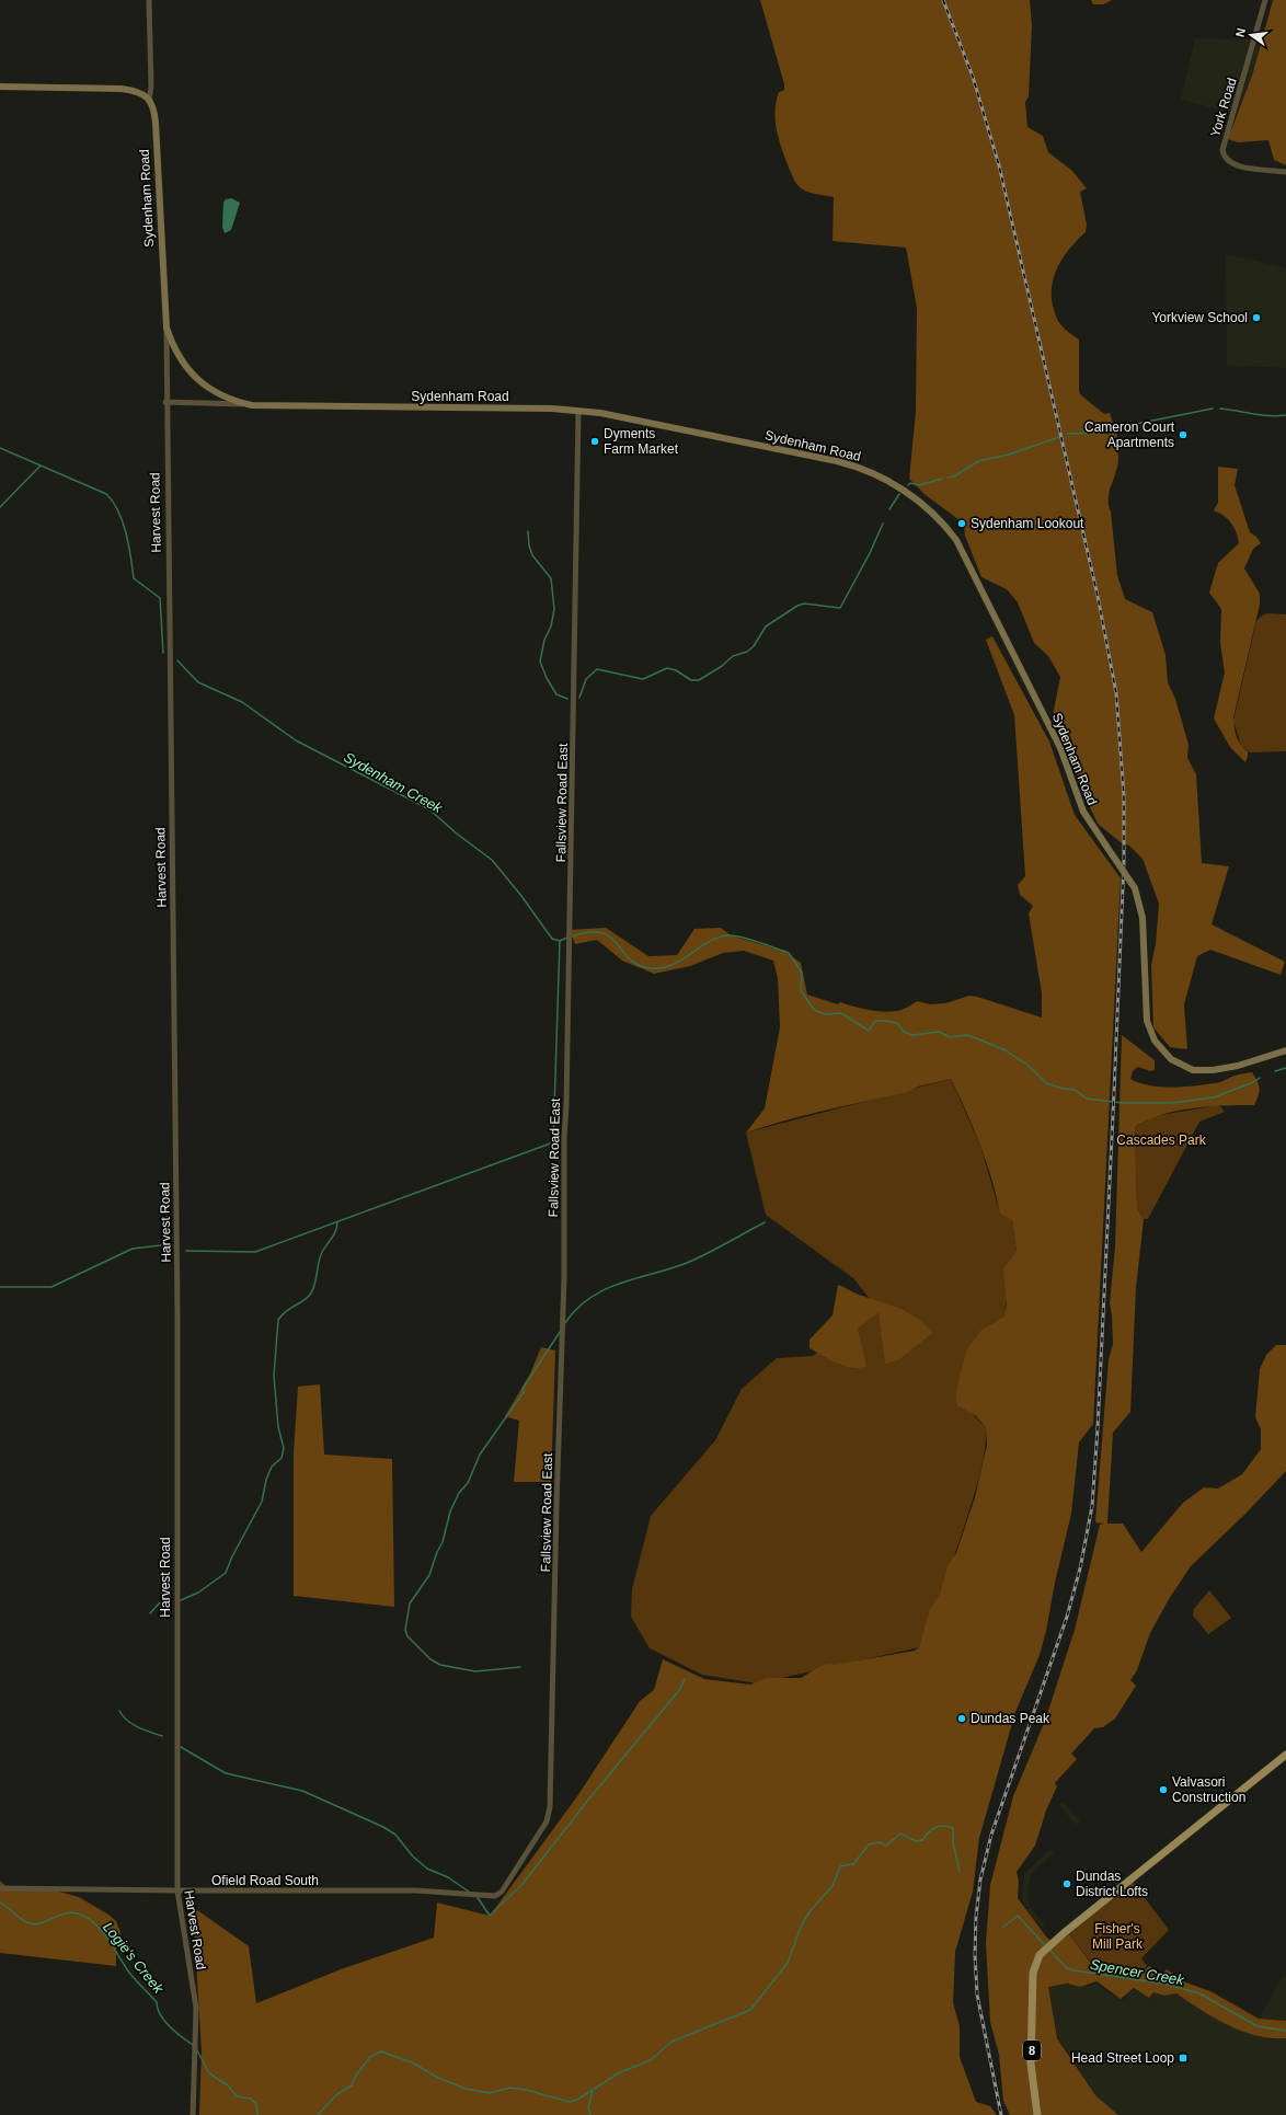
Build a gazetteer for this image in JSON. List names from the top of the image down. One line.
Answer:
{"streets":{"main road":["Sydenham Road","8"],"street":["York Road","Harvest Road","Fallsview Road East","Ofield Road South"]},"crossings":[["Sydenham Road","Harvest Road"],["Sydenham Road","Fallsview Road East"],["Harvest Road","Ofield Road South"],["Fallsview Road East","Ofield Road South"]],"water":["Sydenham Creek","Logie's Creek","Spencer Creek"],"parks":["Cascades Park","Fisher's Mill Park"],"places":{"other":["Yorkview School","Cameron Court Apartments","Dyments Farm Market","Sydenham Lookout","Dundas Peak","Valvasori Construction","Dundas District Lofts"],"transit":["Head Street Loop"]},"north":"left"}
